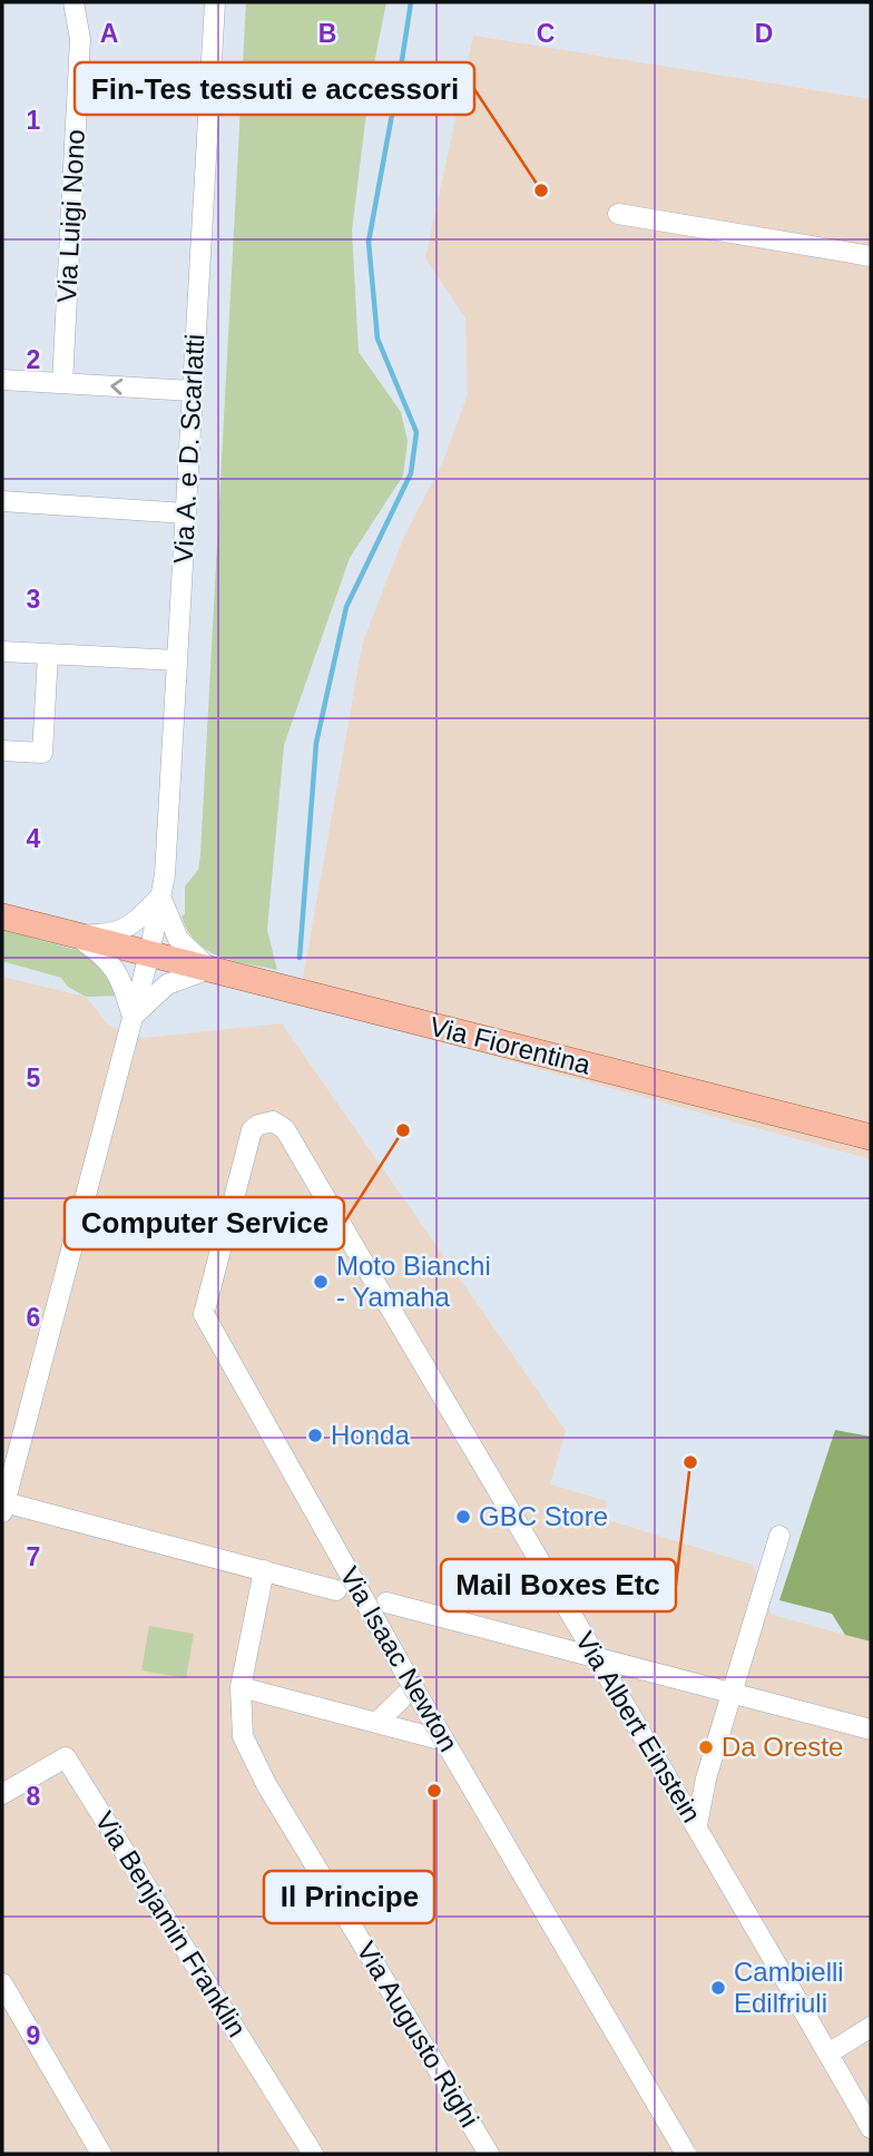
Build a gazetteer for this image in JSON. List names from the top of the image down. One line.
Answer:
{"streets":{"main road":["Via Fiorentina"],"street":["Via Luigi Nono","Via A. e D. Scarlatti","Via Isaac Newton","Via Albert Einstein","Via Benjamin Franklin","Via Augusto Righi"]},"crossings":[["Via A. e D. Scarlatti","Via Fiorentina"],["Via Isaac Newton","Via Albert Einstein"]],"places":["Fin-Tes tessuti e accessori","Computer Service","Moto Bianchi - Yamaha","Honda","Mail Boxes Etc","GBC Store","Da Oreste","Il Principe","Cambielli Edilfriuli"],"grid":{"columns":["A","B","C","D"],"rows":["1","2","3","4","5","6","7","8","9"]}}
